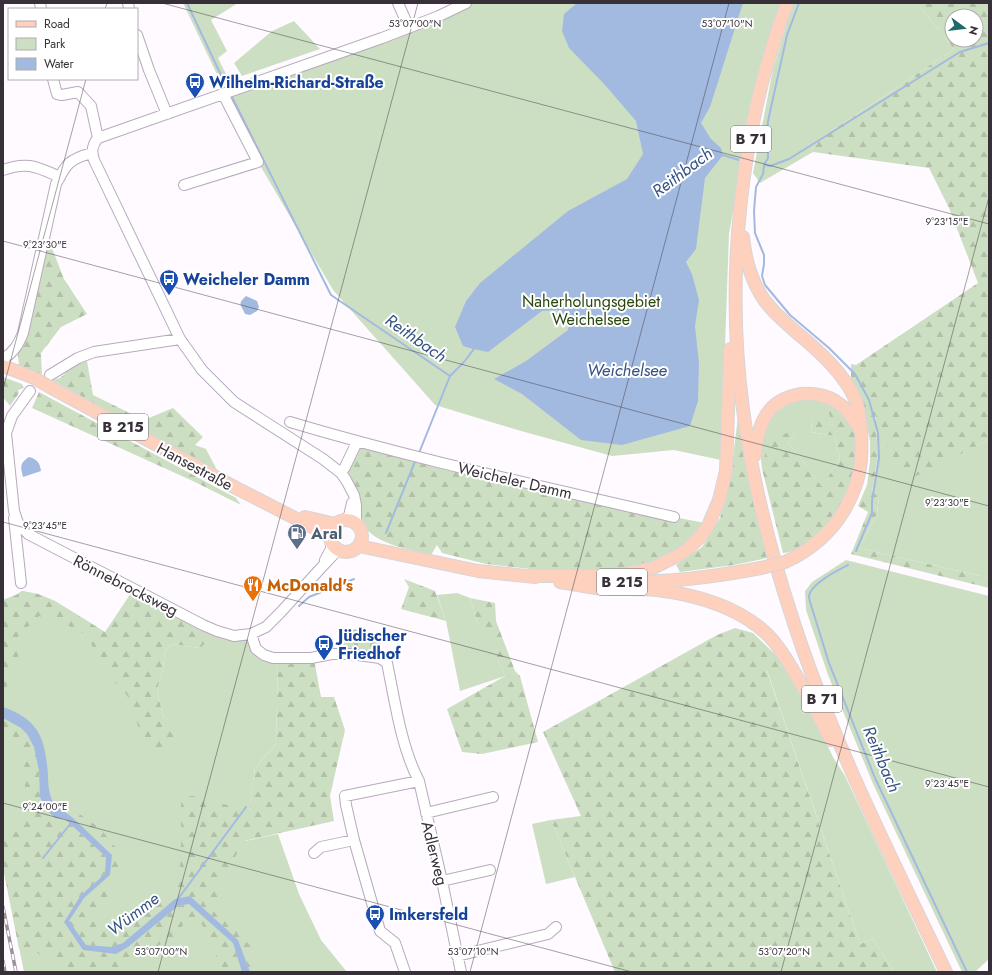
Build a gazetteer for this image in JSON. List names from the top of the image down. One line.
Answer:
{"streets":{"main road":["B 71","B 215","Hansestraße"],"street":["Weicheler Damm","Rönnebrocksweg","Adlerweg"]},"crossings":[["B 215","Hansestraße"],["B 215","Rönnebrocksweg"],["Hansestraße","Rönnebrocksweg"]],"water":["Reithbach","Weichelsee","Wümme"],"parks":["Naherholungsgebiet Weichelsee"],"places":{"bus stop":["Wilhelm-Richard-Straße","Weicheler Damm","Jüdischer Friedhof","Imkersfeld"],"fuel station":["Aral"],"restaurant":["McDonald's"]},"legend":["Road","Park","Water"],"north":"right","coordinates":["53°07'00\"N","53°07'10\"N","9°23'15\"E","9°23'30\"E","9°23'45\"E","9°24'00\"E","53°07'20\"N"]}
